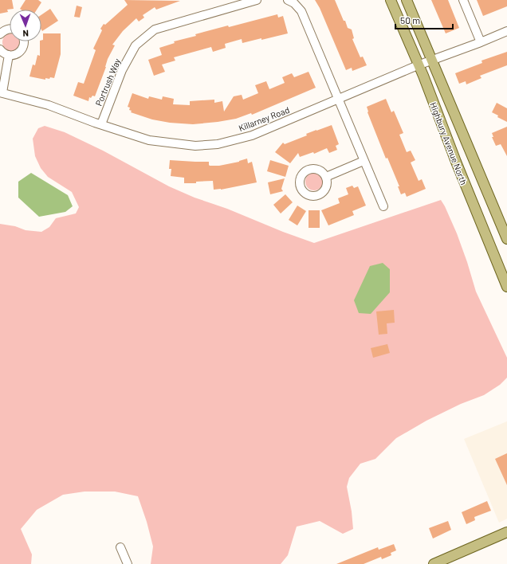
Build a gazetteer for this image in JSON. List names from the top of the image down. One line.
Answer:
{"streets":{"main road":["Highbury Avenue North"],"street":["Portrush Way","Killarney Road"]},"crossings":[["Portrush Way","Killarney Road"],["Killarney Road","Highbury Avenue North"]],"scale_bar":"50 m","north":"bottom"}
